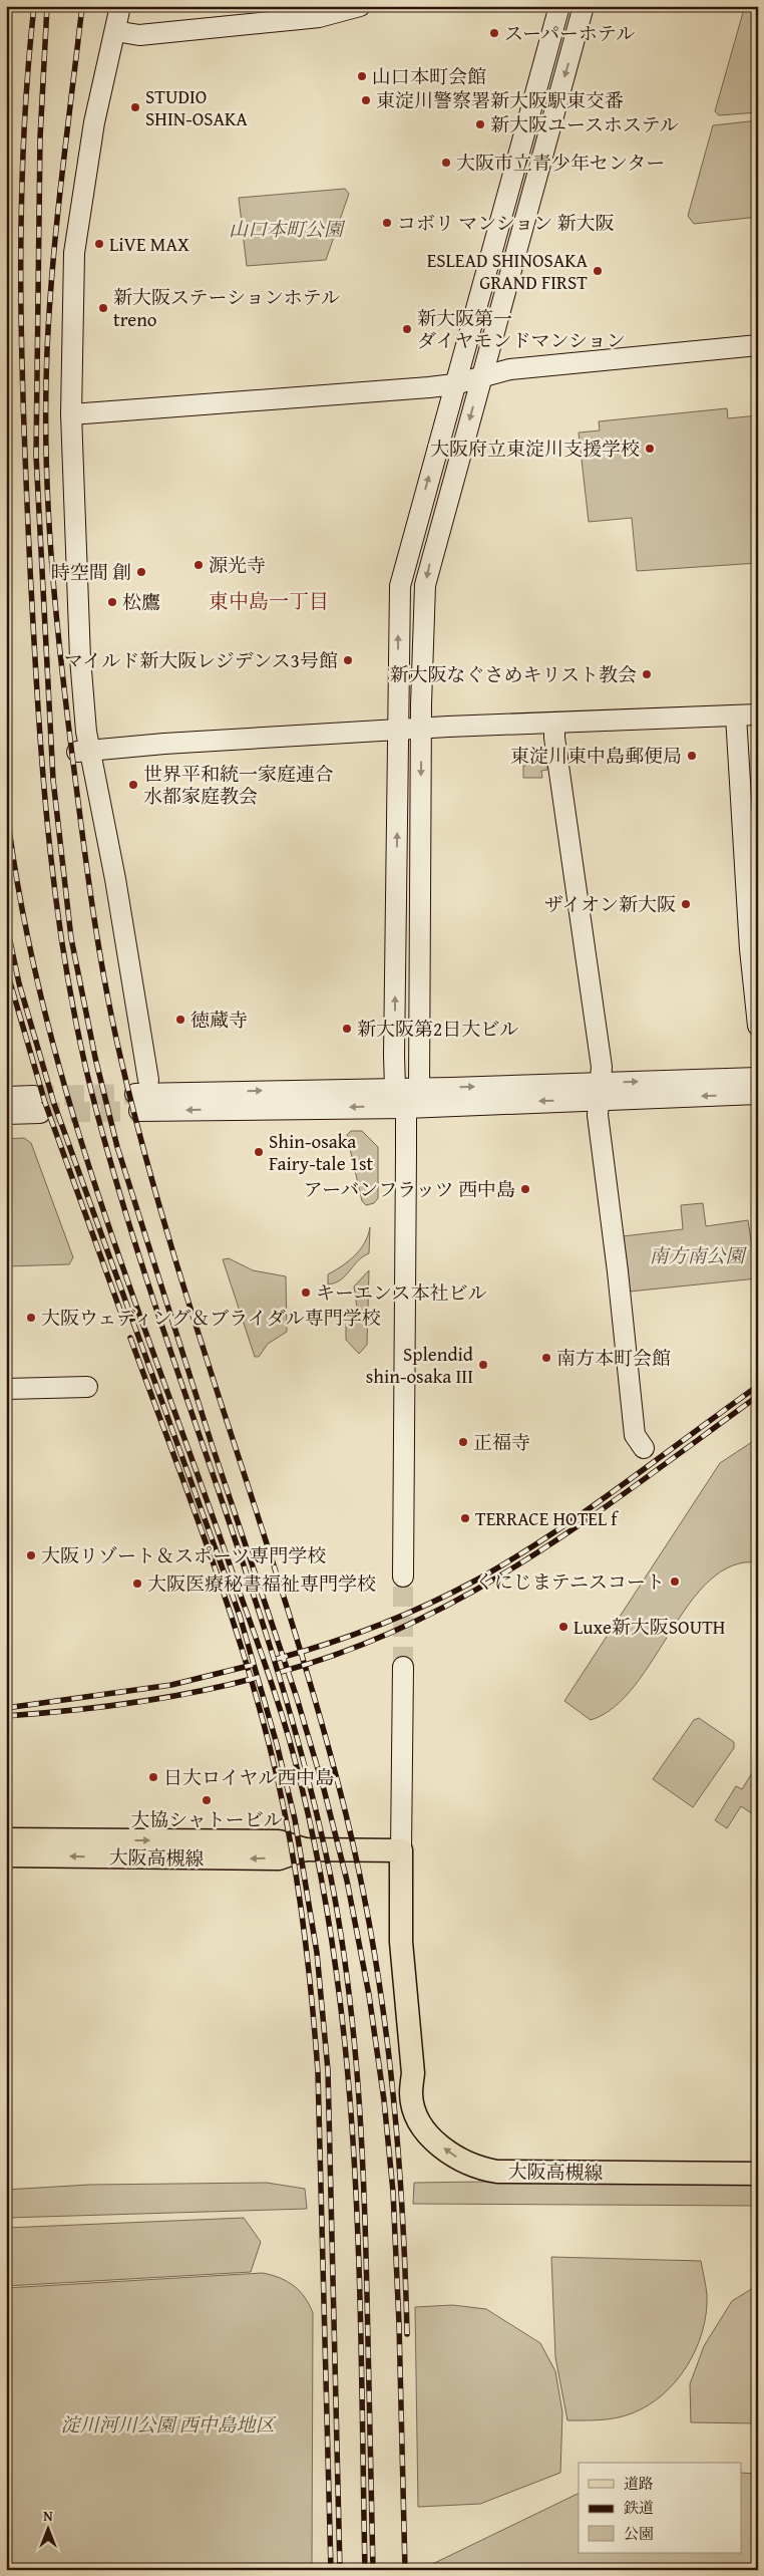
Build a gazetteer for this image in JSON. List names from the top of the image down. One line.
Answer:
{"streets":{"main road":["大阪高槻線"]},"districts":["東中島一丁目"],"parks":["山口本町公園","南方南公園","淀川河川公園 西中島地区"],"places":["スーパーホテル","山口本町会館","東淀川警察署新大阪駅東交番","STUDIO SHIN-OSAKA","新大阪ユースホステル","大阪市立青少年センター","コボリ マンション 新大阪","LiVE MAX","ESLEAD SHINOSAKA GRAND FIRST","新大阪ステーションホテル treno","新大阪第一 ダイヤモンドマンション","大阪府立東淀川支援学校","源光寺","時空間 創","松鷹","マイルド新大阪レジデンス3号館","新大阪なぐさめキリスト教会","東淀川東中島郵便局","世界平和統一家庭連合 水都家庭教会","ザイオン新大阪","徳蔵寺","新大阪第2日大ビル","Shin-osaka Fairy-tale 1st","アーバンフラッツ 西中島","キーエンス本社ビル","大阪ウェディング＆ブライダル専門学校","南方本町会館","Splendid shin-osaka III","正福寺","TERRACE HOTEL f","大阪リゾート＆スポーツ専門学校","くにじまテニスコート","大阪医療秘書福祉専門学校","Luxe新大阪SOUTH","日大ロイヤル西中島","大協シャトービル"],"legend":["道路","鉄道","公園"],"north":"top"}
